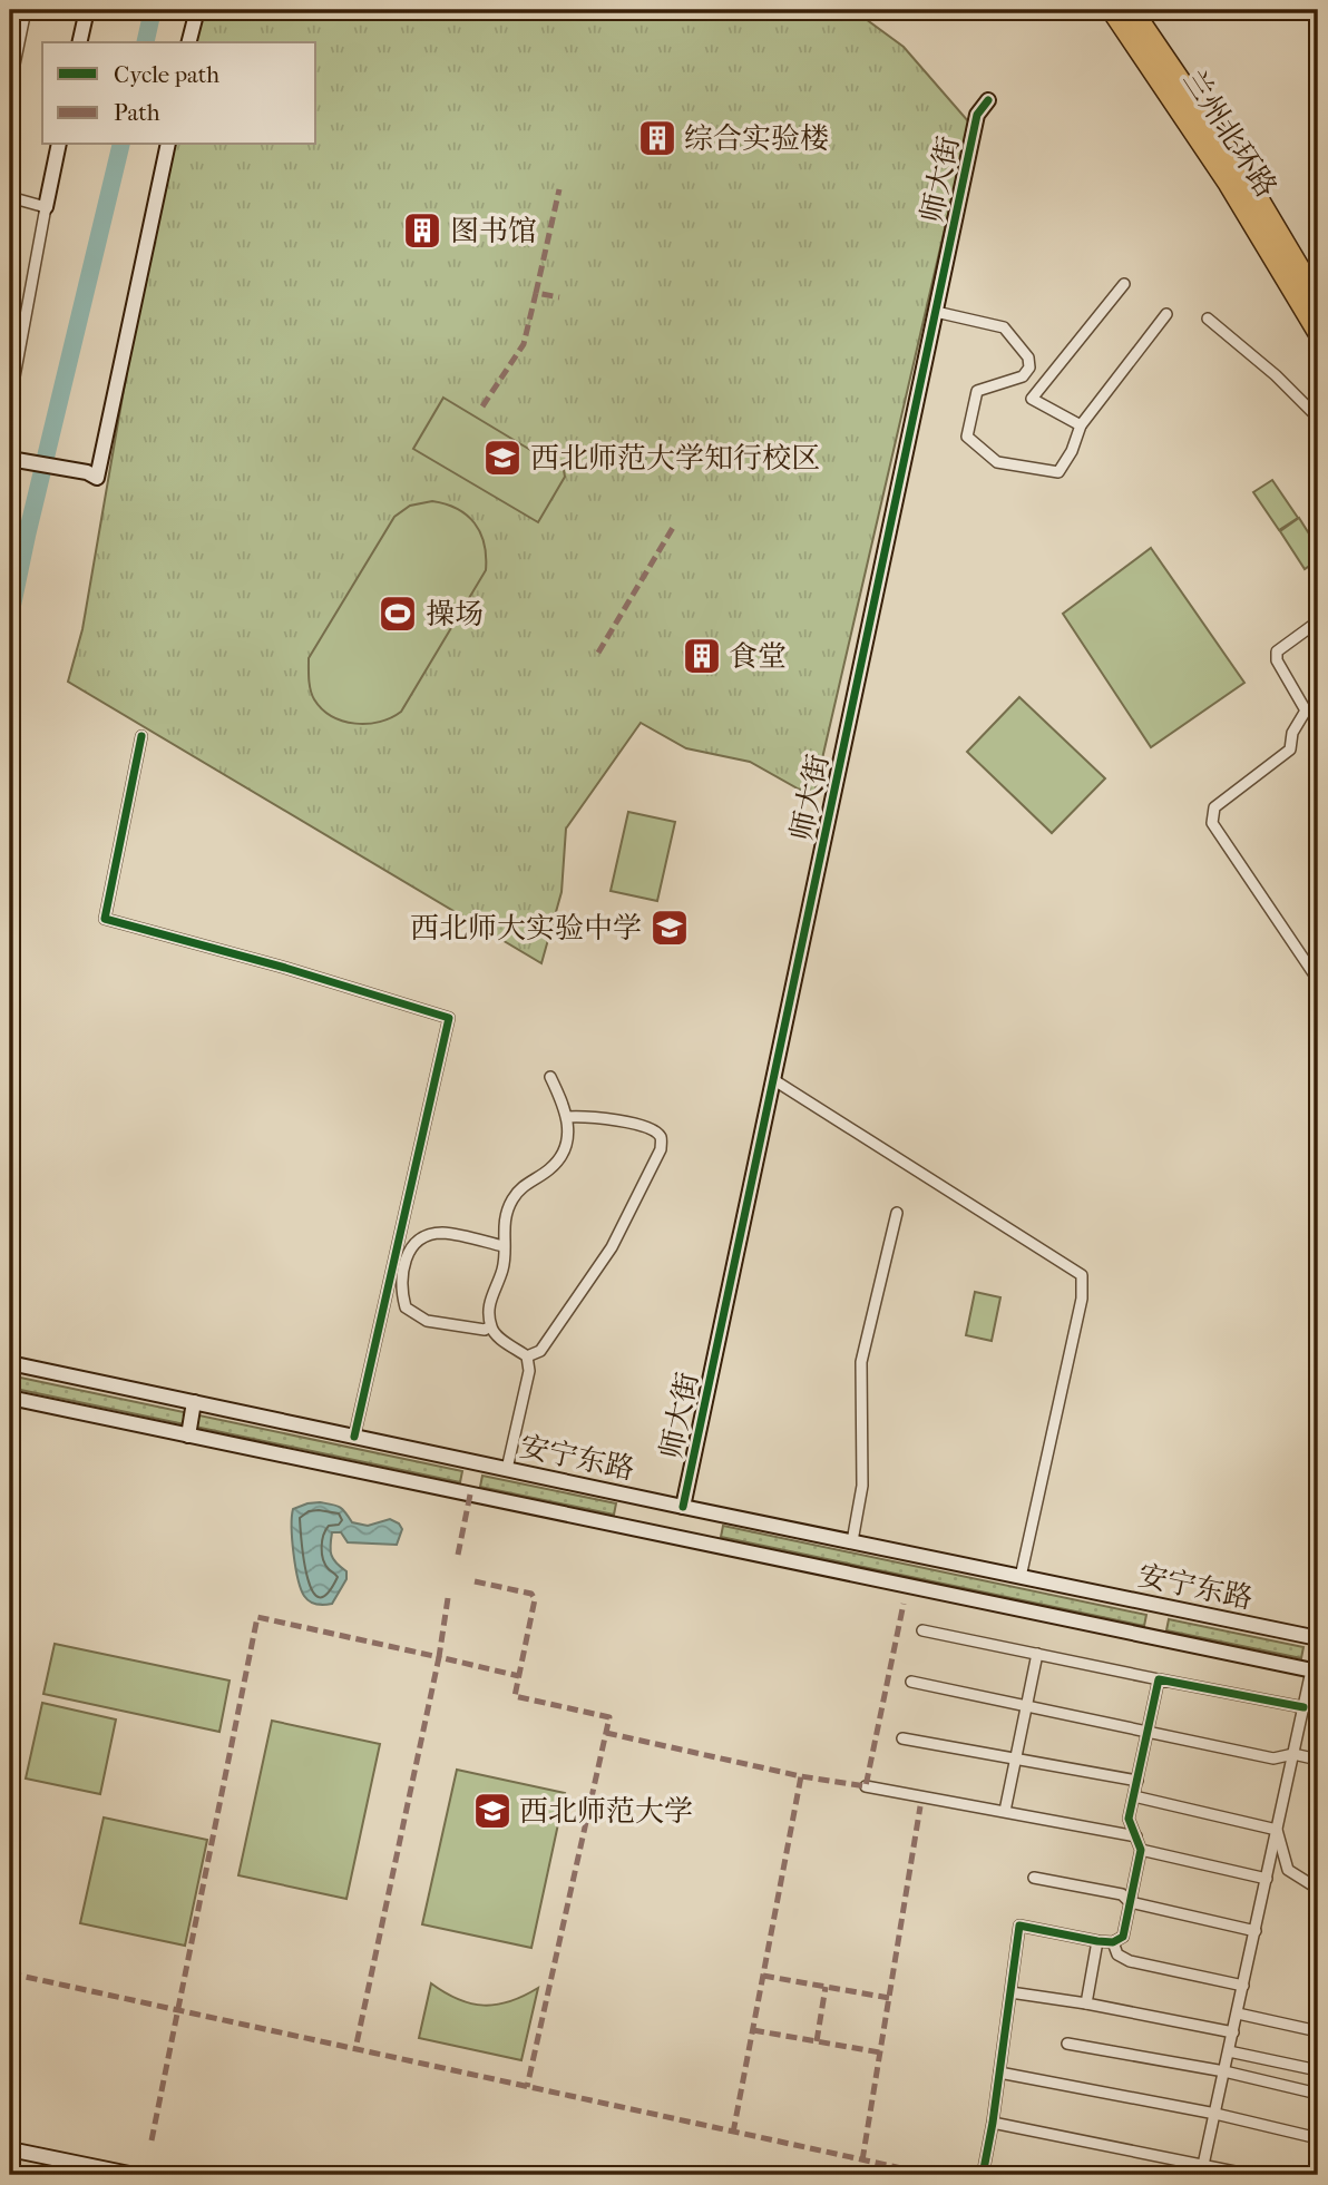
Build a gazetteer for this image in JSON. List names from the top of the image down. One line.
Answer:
{"streets":{"highway":["兰州北环路"],"main road":["师大街","安宁东路"]},"crossings":[["师大街","安宁东路"]],"places":{"building":["综合实验楼","图书馆","食堂"],"school or university":["西北师范大学知行校区","西北师大实验中学","西北师范大学"],"sports":["操场"]},"legend":["Cycle path","Path"]}
